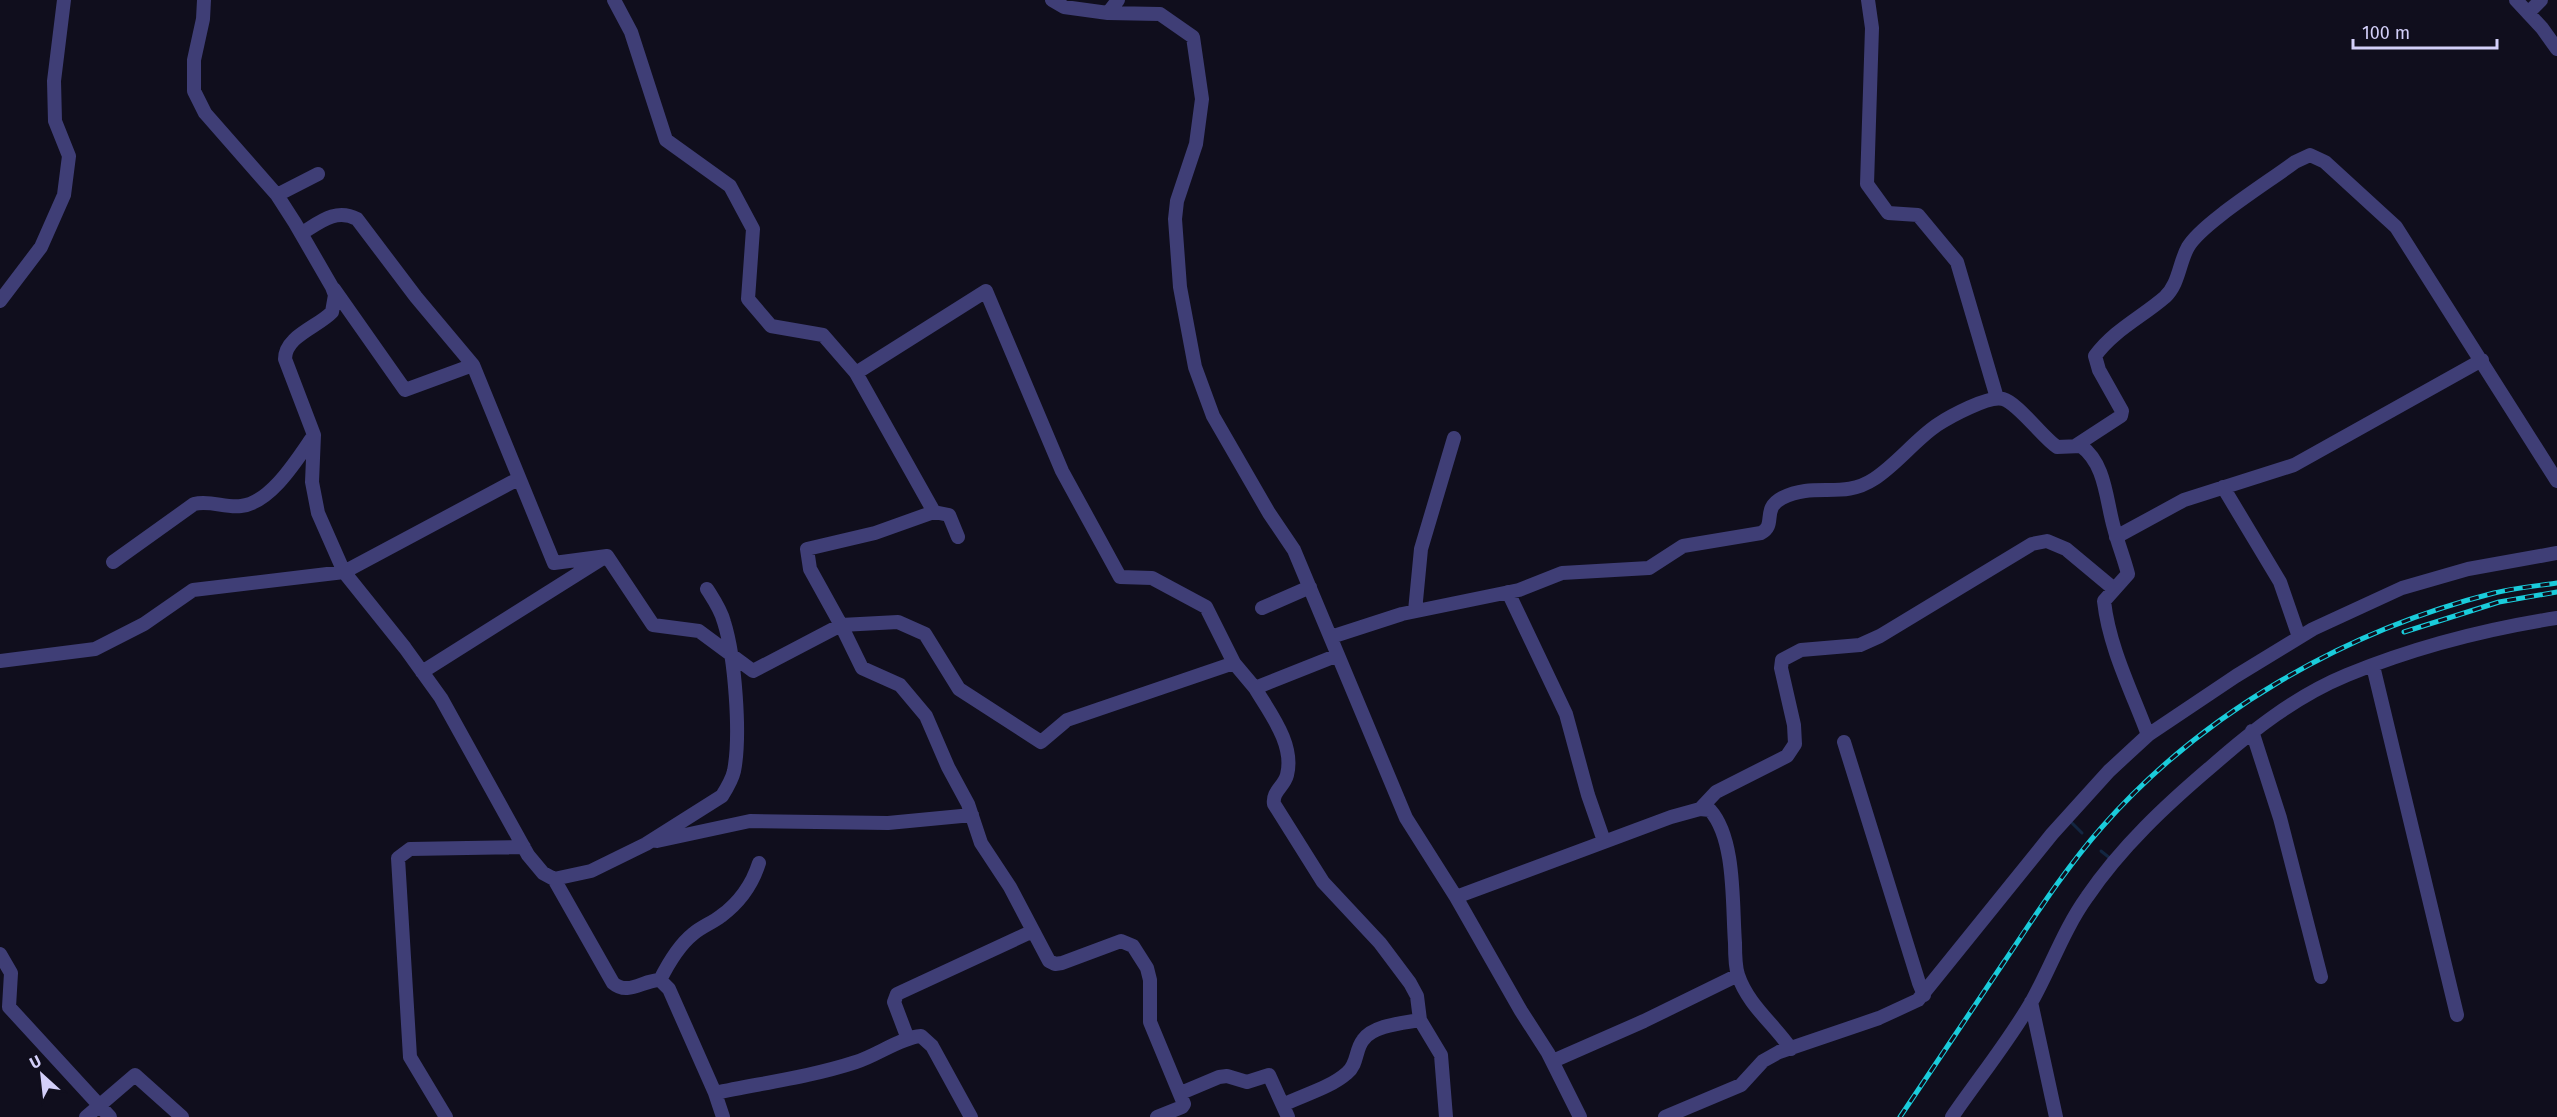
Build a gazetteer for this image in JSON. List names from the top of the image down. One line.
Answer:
{"scale_bar":"100 m","north":"top left"}
